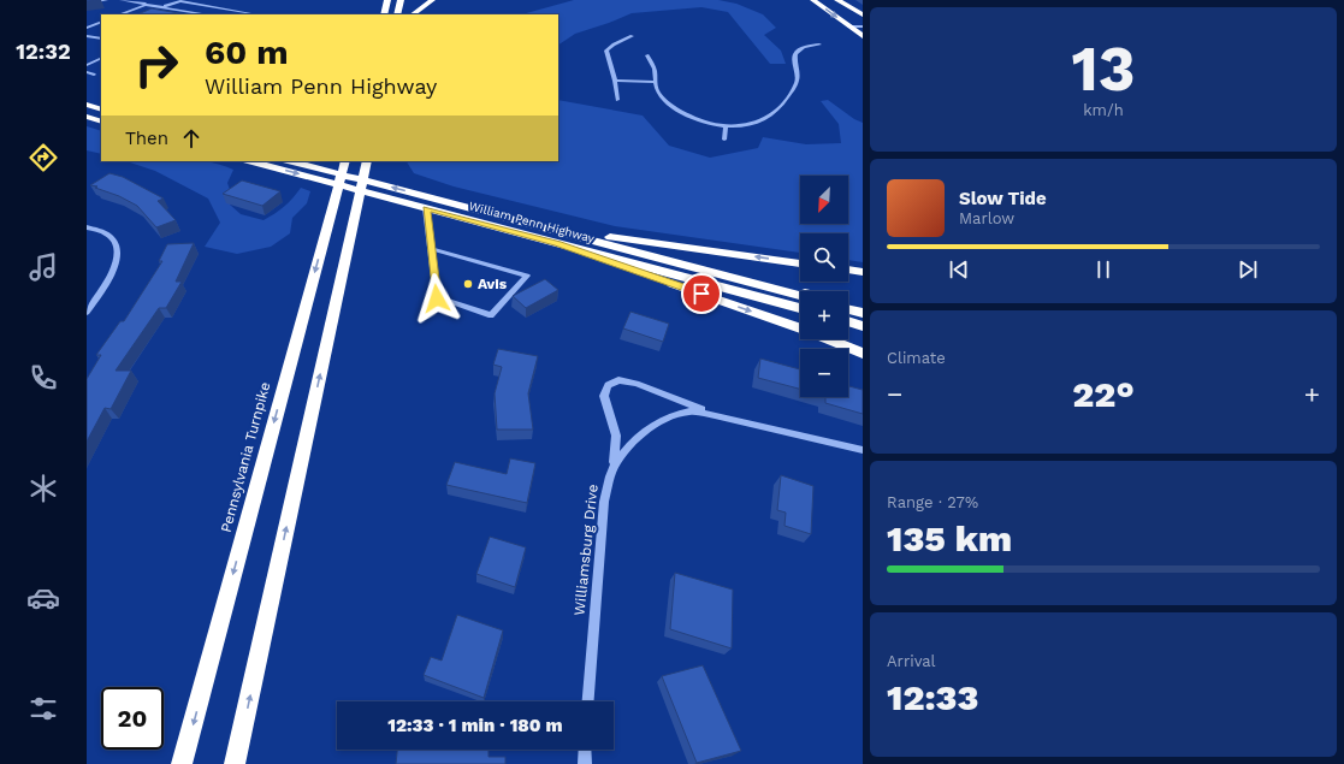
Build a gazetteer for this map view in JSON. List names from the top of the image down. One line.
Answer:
{"streets":{"highway":["William Penn Highway","Pennsylvania Turnpike"],"street":["Williamsburg Drive"]},"places":["Avis"],"north":"bottom left","page":{"tabs":"12:32","tile":[["13","km/h"],"Climate",["Range · 27%","135 km"],["Arrival","12:33"]],"turn":["60 m","William Penn Highway"],"then":"Then","map_buttons":["+","−"],"song":["Slow Tide","Marlow"],"heat":["−","22°","+"],"limit":"20","trip":"12:33 · 1 min · 180 m"}}
